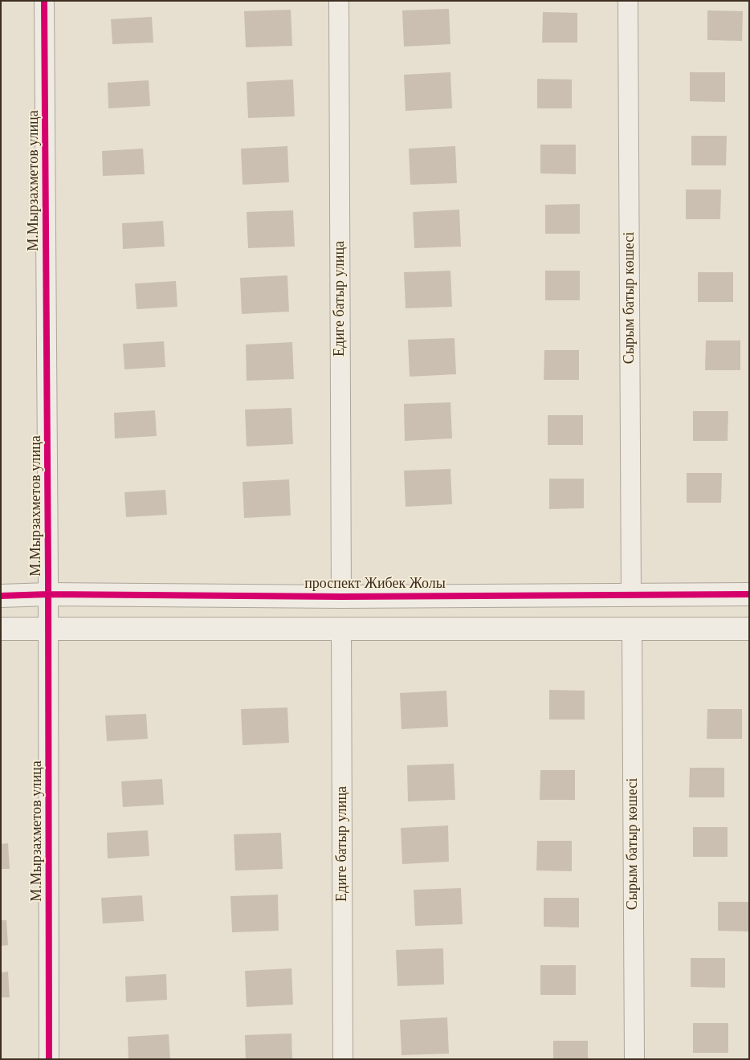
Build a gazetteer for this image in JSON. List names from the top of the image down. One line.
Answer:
{"streets":{"street":["М.Мырзахметов улица","Сырым батыр көшесі","Едиге батыр улица","проспект Жибек Жолы"]},"crossings":[["М.Мырзахметов улица","проспект Жибек Жолы"],["Сырым батыр көшесі","проспект Жибек Жолы"],["Едиге батыр улица","проспект Жибек Жолы"]]}
